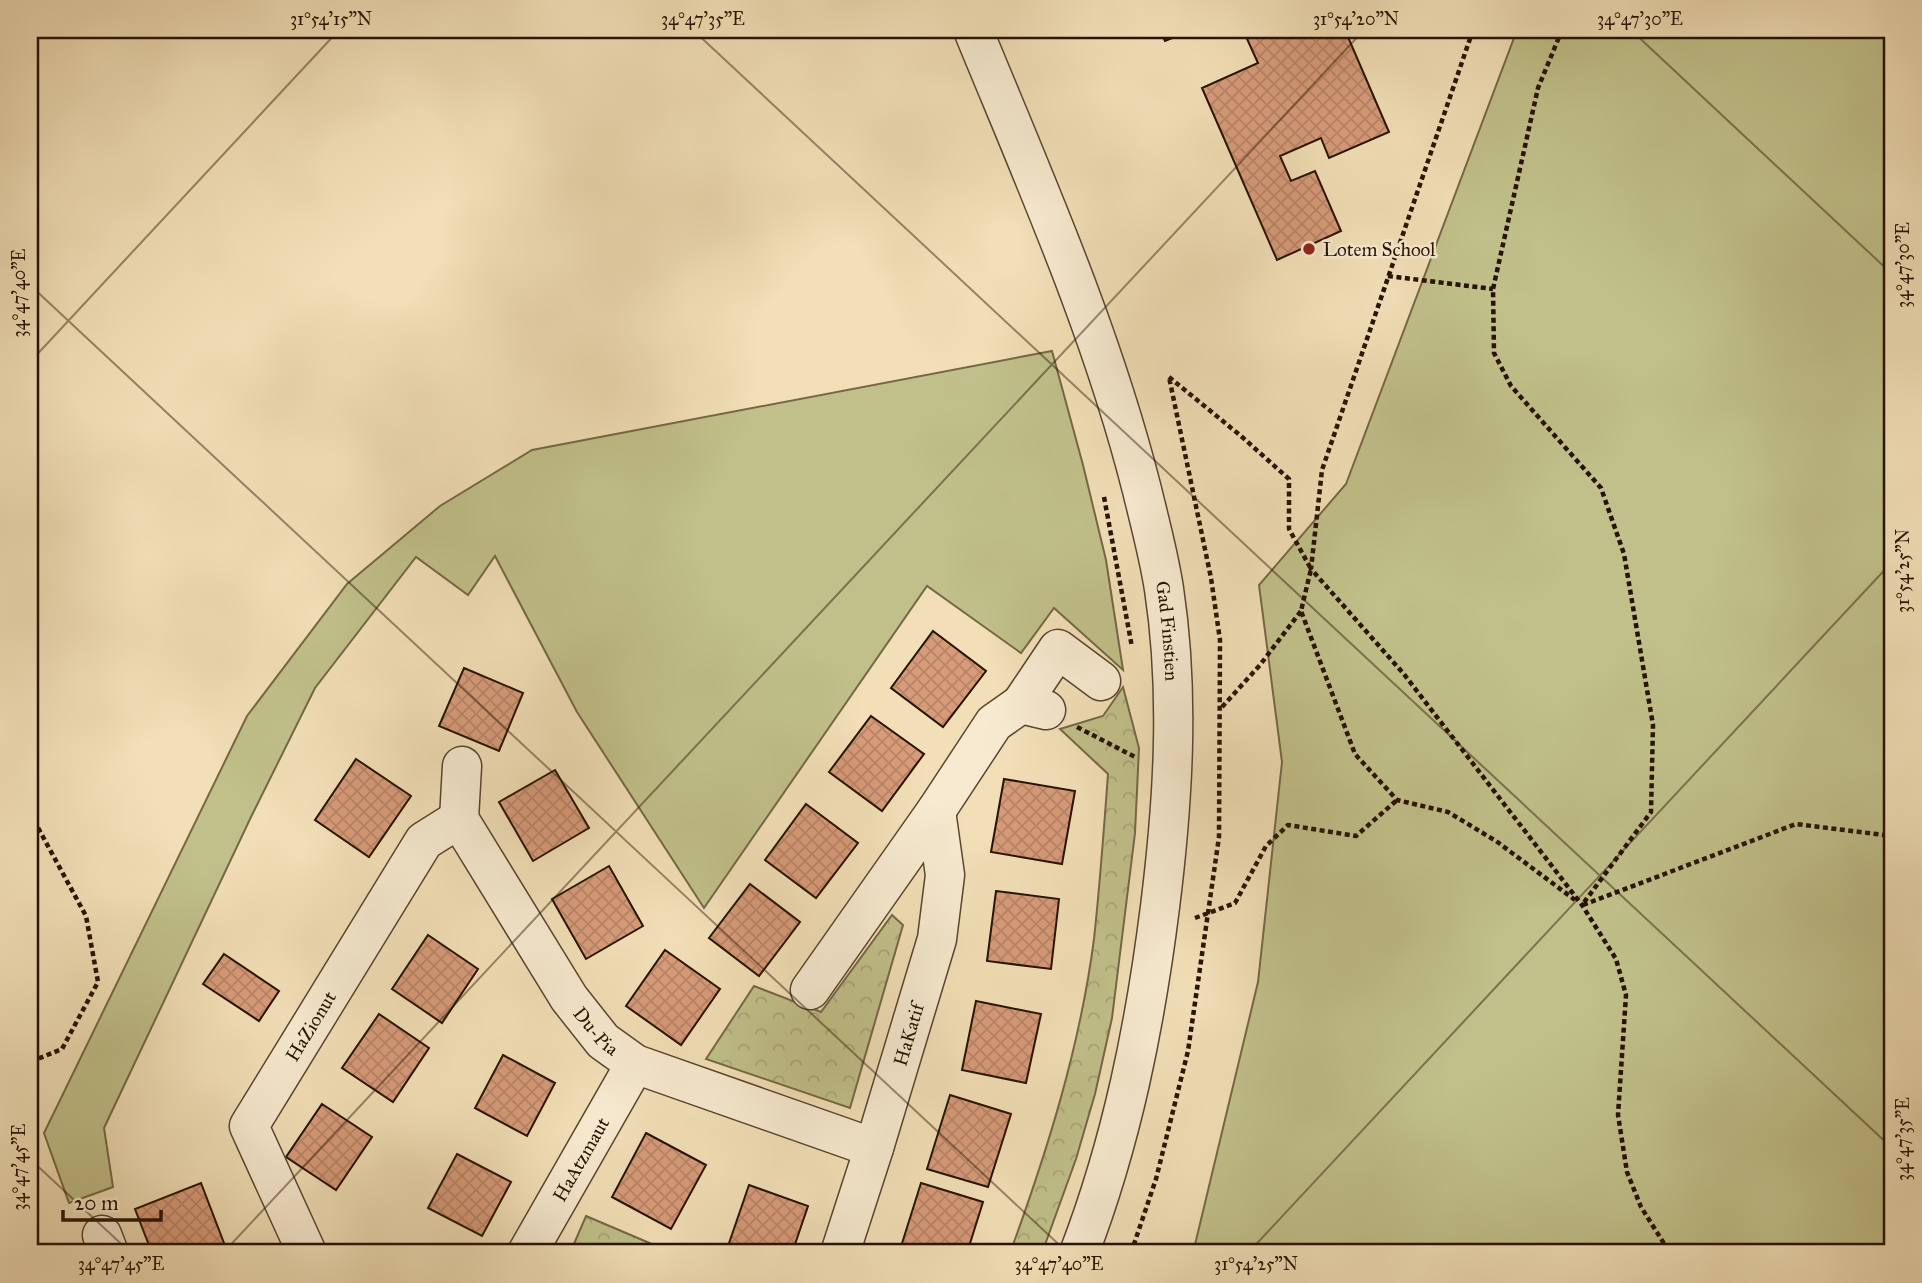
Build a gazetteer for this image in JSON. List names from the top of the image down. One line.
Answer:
{"streets":{"street":["Gad Finstien","HaZionut","Du-Pia","HaKatif","HaAtzmaut"]},"crossings":[["HaZionut","Du-Pia"],["Du-Pia","HaKatif"],["Du-Pia","HaAtzmaut"]],"places":["Lotem School"],"scale_bar":"20 m","coordinates":["31°54'15\"N","34°47'35\"E","31°54'20\"N","34°47'30\"E","34°47'40\"E","31°54'25\"N","34°47'45\"E"]}
